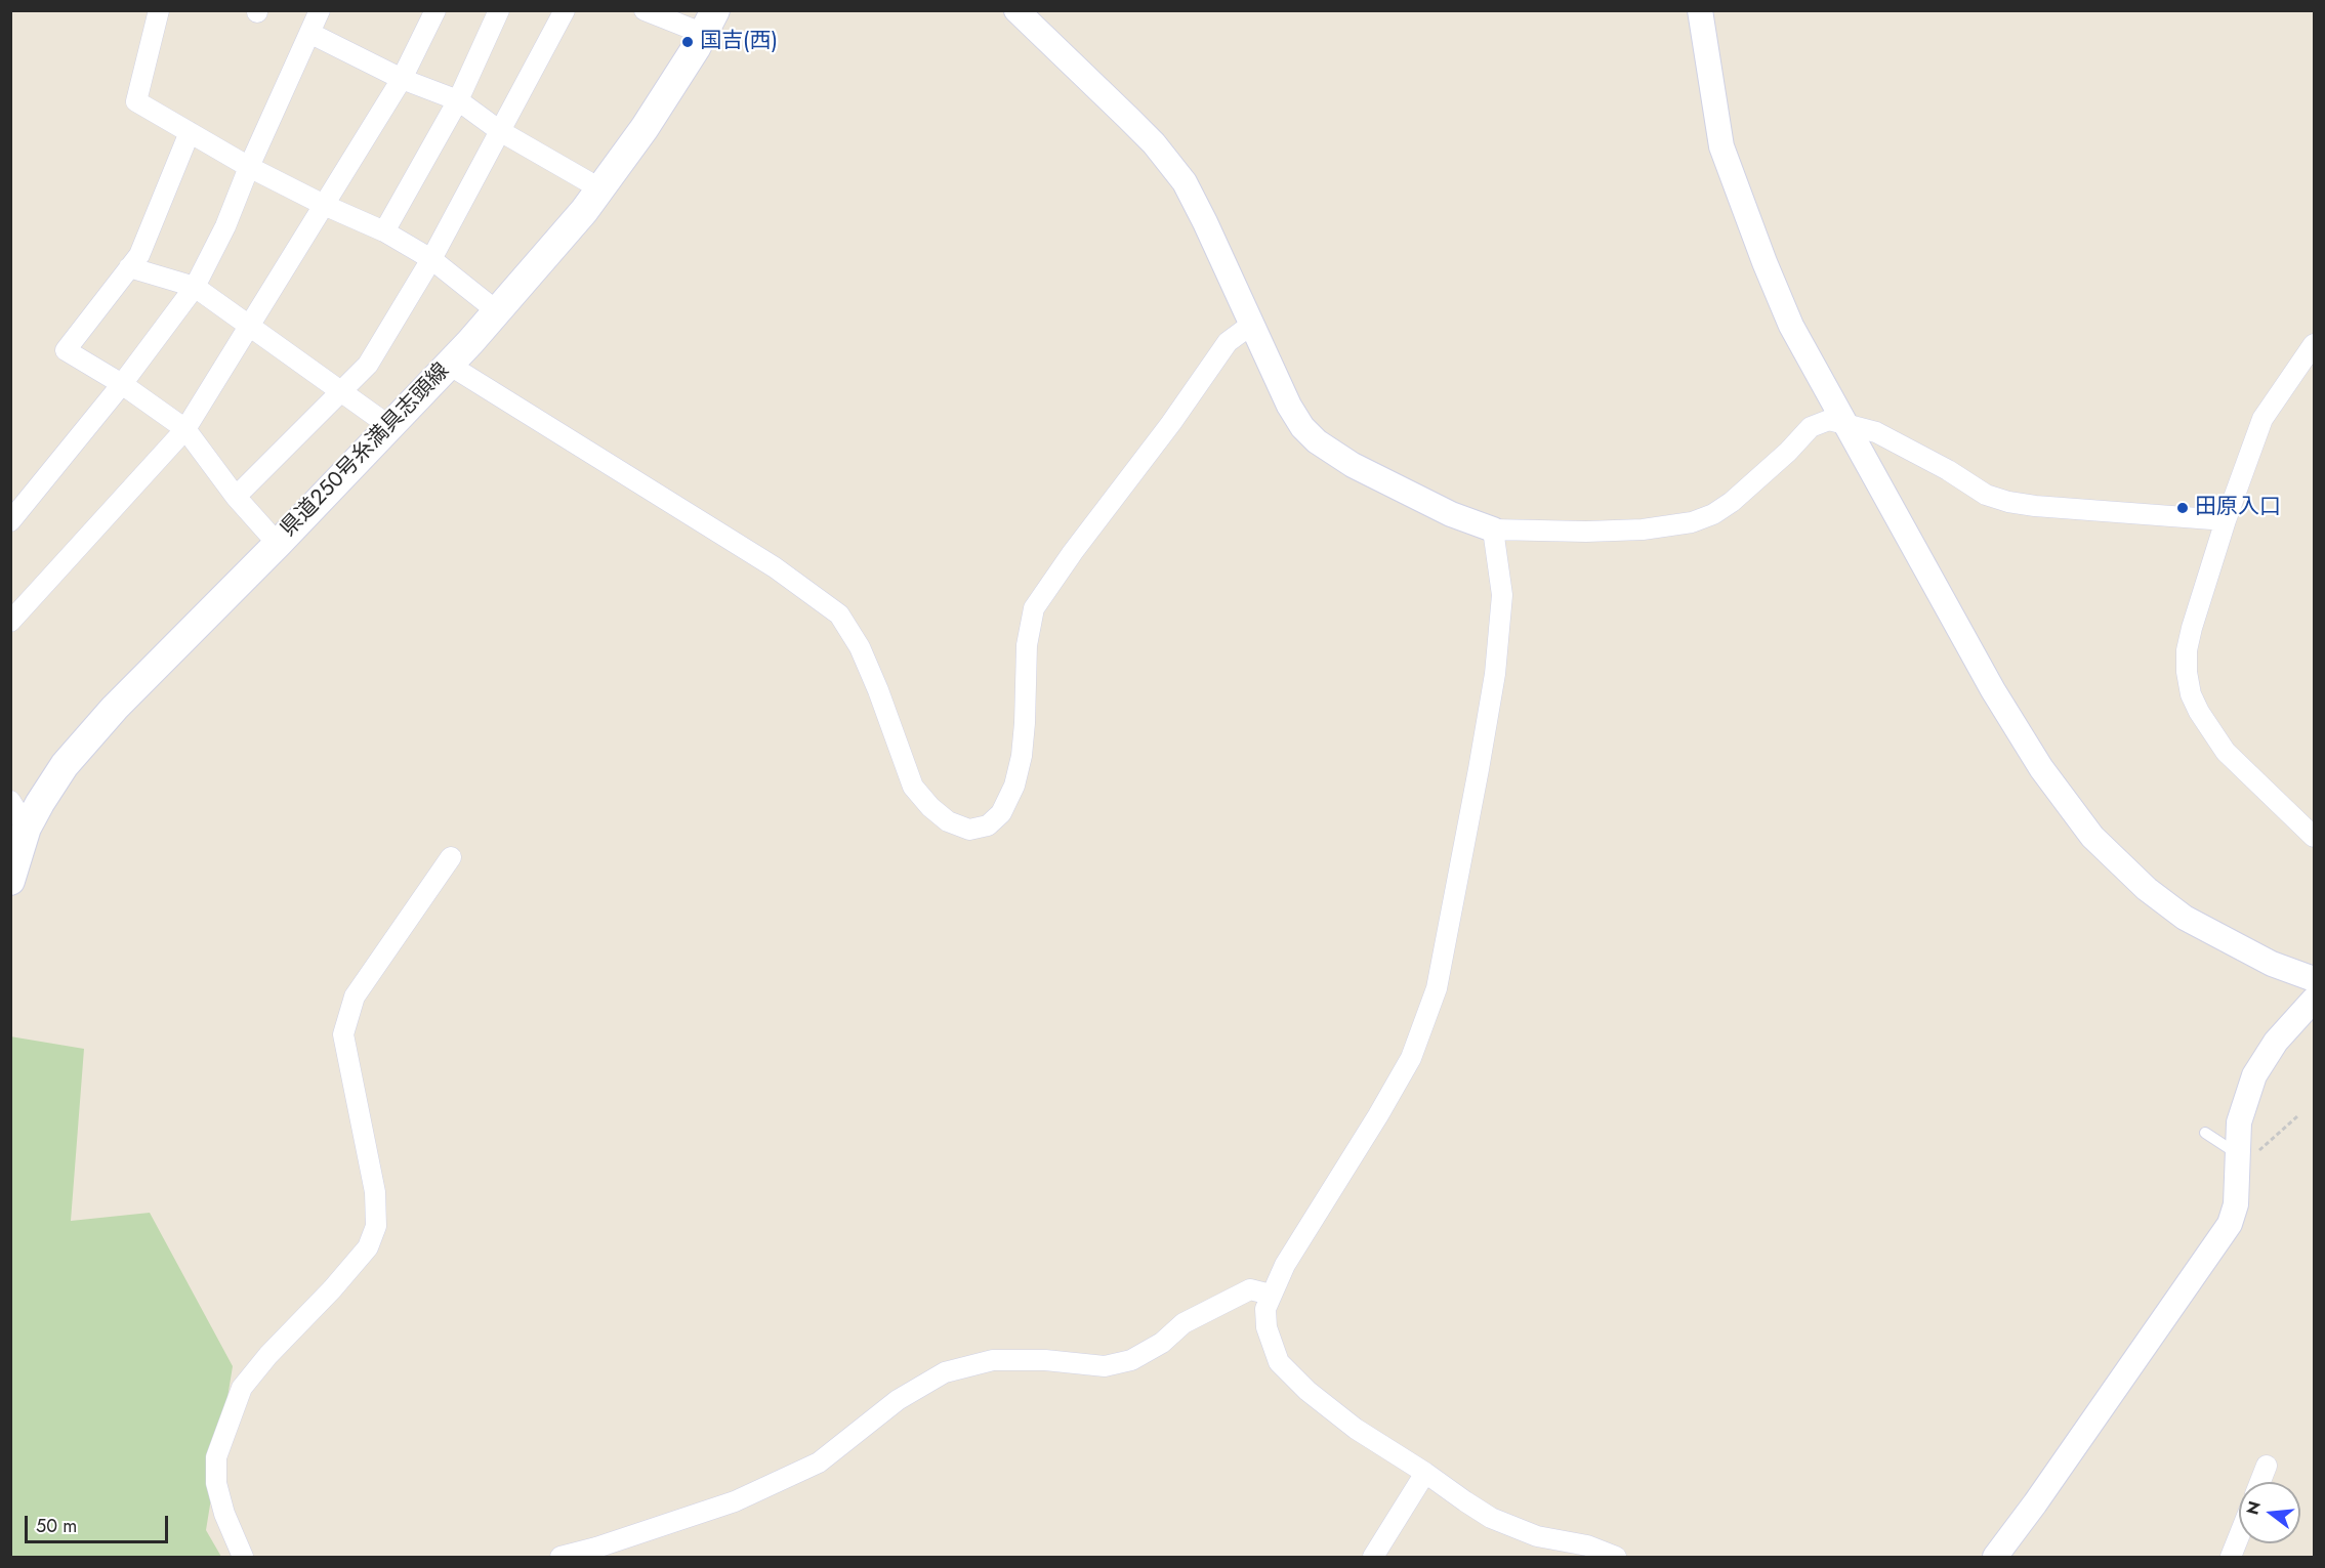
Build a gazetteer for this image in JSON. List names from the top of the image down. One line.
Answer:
{"streets":{"main road":["県道250号糸満具志頭線"]},"places":["国吉(西)","田原入口"],"scale_bar":"50 m","north":"left"}
